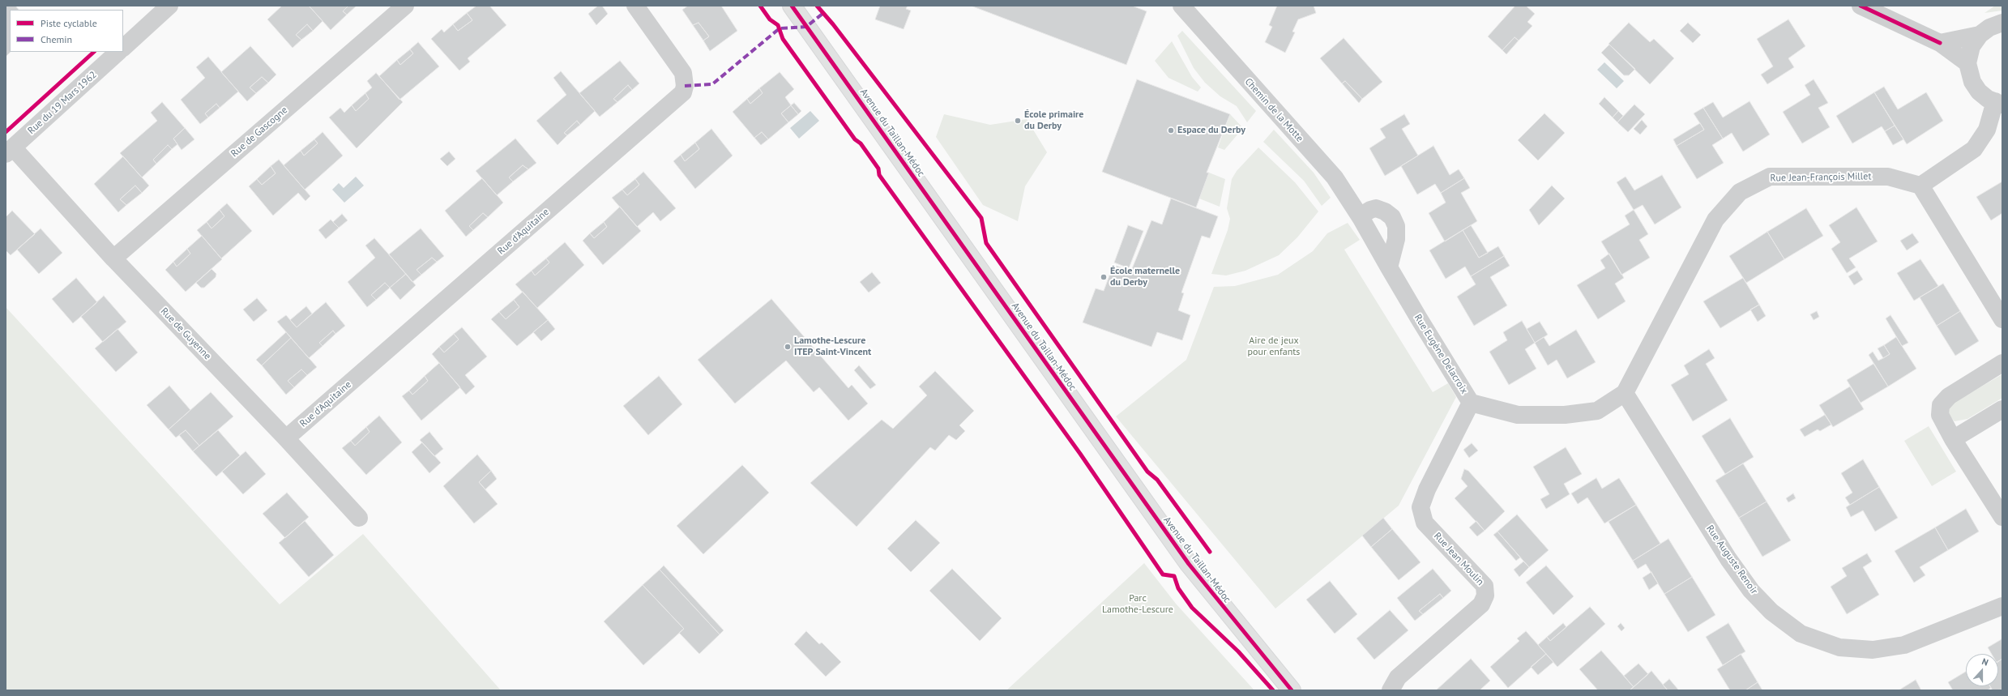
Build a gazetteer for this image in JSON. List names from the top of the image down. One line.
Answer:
{"streets":{"street":["Rue du 19 Mars 1962","Chemin de la Motte","Rue de Gascogne","Avenue du Taillan-Médoc","Rue Jean-François Millet","Rue d'Aquitaine","Rue de Guyenne","Rue Eugène Delacroix","Rue Jean Moulin","Rue Auguste Renoir"]},"crossings":[["Rue du 19 Mars 1962","Rue de Guyenne"],["Chemin de la Motte","Rue Eugène Delacroix"],["Rue de Gascogne","Rue de Guyenne"],["Rue Jean-François Millet","Rue Eugène Delacroix"],["Rue Jean-François Millet","Rue Auguste Renoir"],["Rue d'Aquitaine","Rue de Guyenne"],["Rue Eugène Delacroix","Rue Jean Moulin"],["Rue Eugène Delacroix","Rue Auguste Renoir"]],"parks":["Aire de jeux pour enfants","Parc Lamothe-Lescure"],"places":["École primaire du Derby","Espace du Derby","École maternelle du Derby","Lamothe-Lescure ITEP Saint-Vincent"],"legend":["Piste cyclable","Chemin"],"north":"top"}
